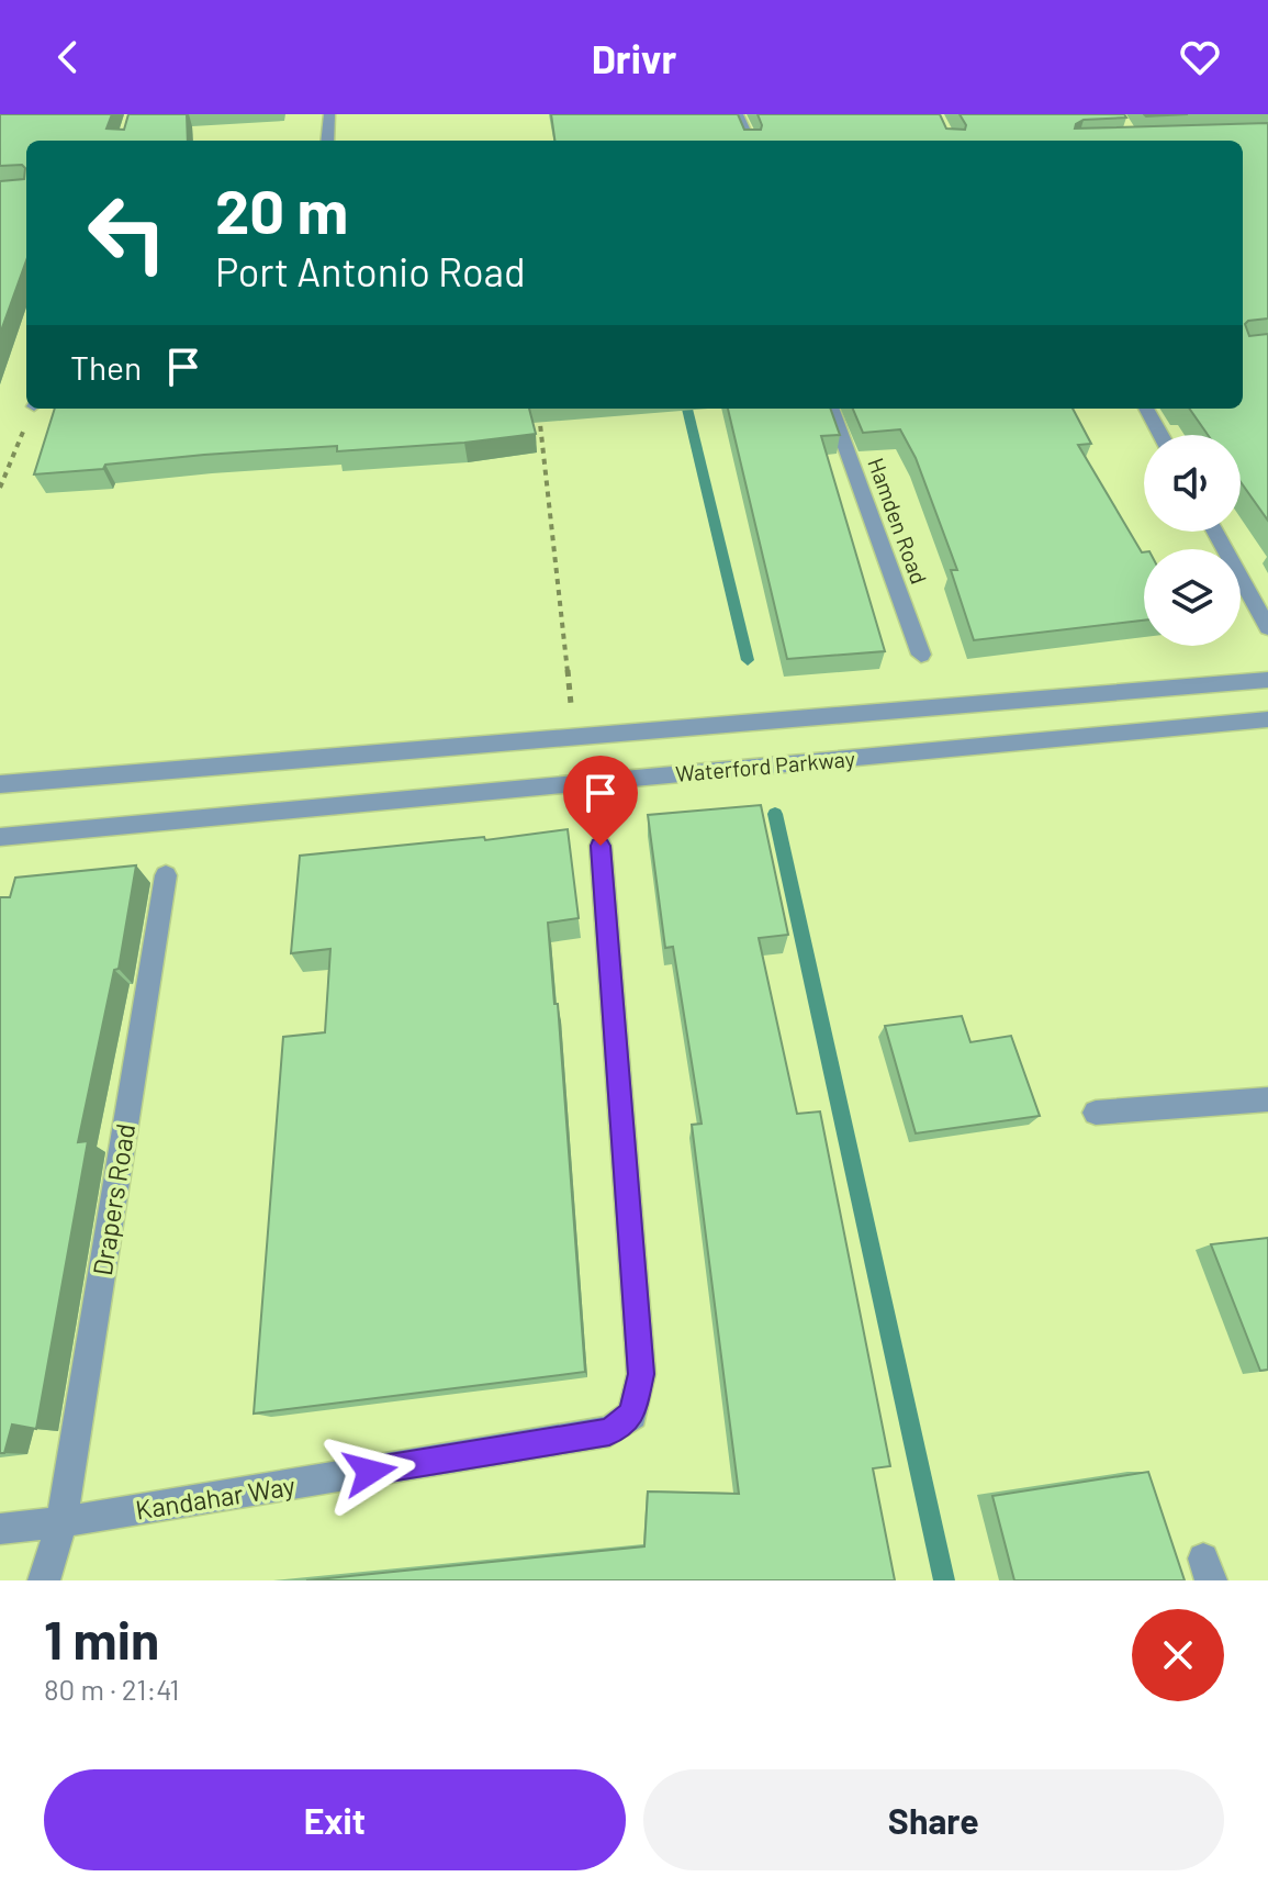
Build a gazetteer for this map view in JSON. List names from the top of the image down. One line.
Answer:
{"streets":{"street":["Hamden Road","Waterford Parkway","Drapers Road","Kandahar Way"]},"crossings":[["Drapers Road","Kandahar Way"]],"page":{"header":"Drivr","turn":["20 m","Port Antonio Road"],"then":"Then","heading":["1 min","80 m · 21:41"],"buttons":["Exit","Share"]}}
